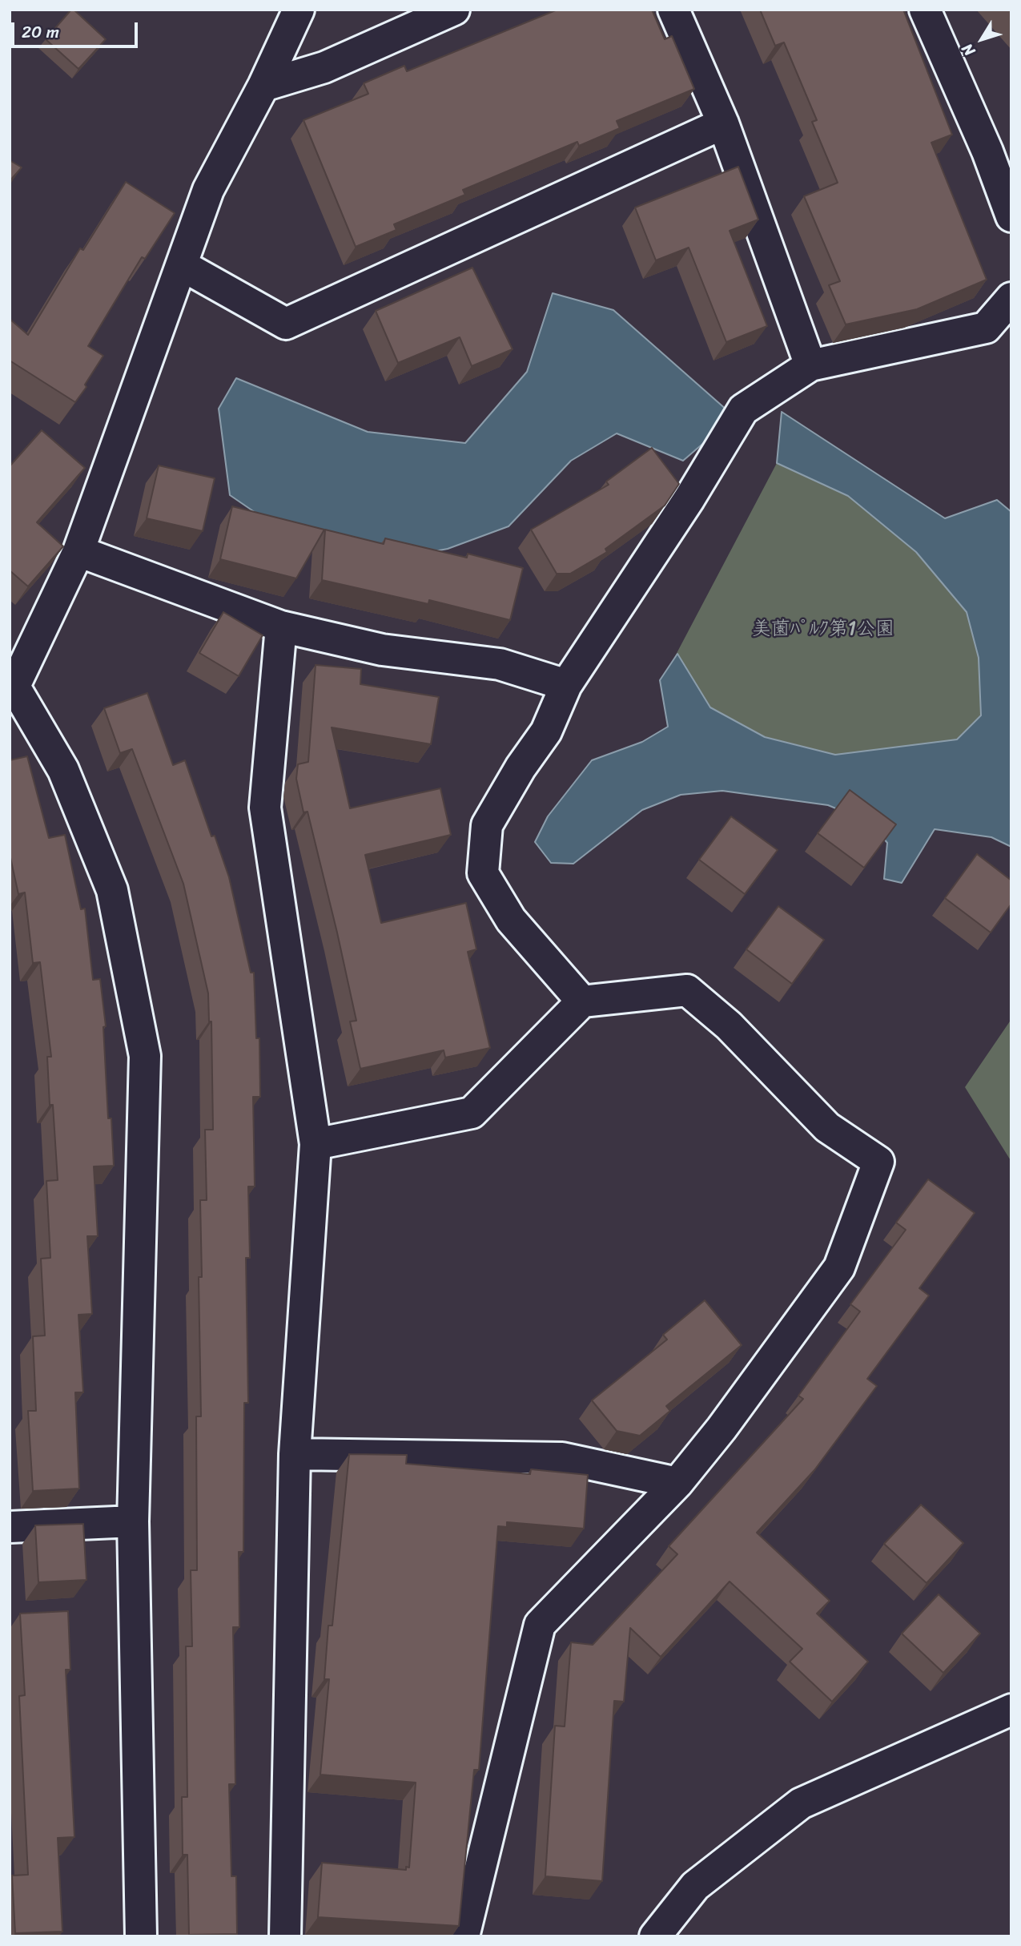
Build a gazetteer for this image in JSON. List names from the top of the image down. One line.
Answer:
{"parks":["美薗ﾊﾟﾙｸ第1公園"],"scale_bar":"20 m","north":"bottom left"}
